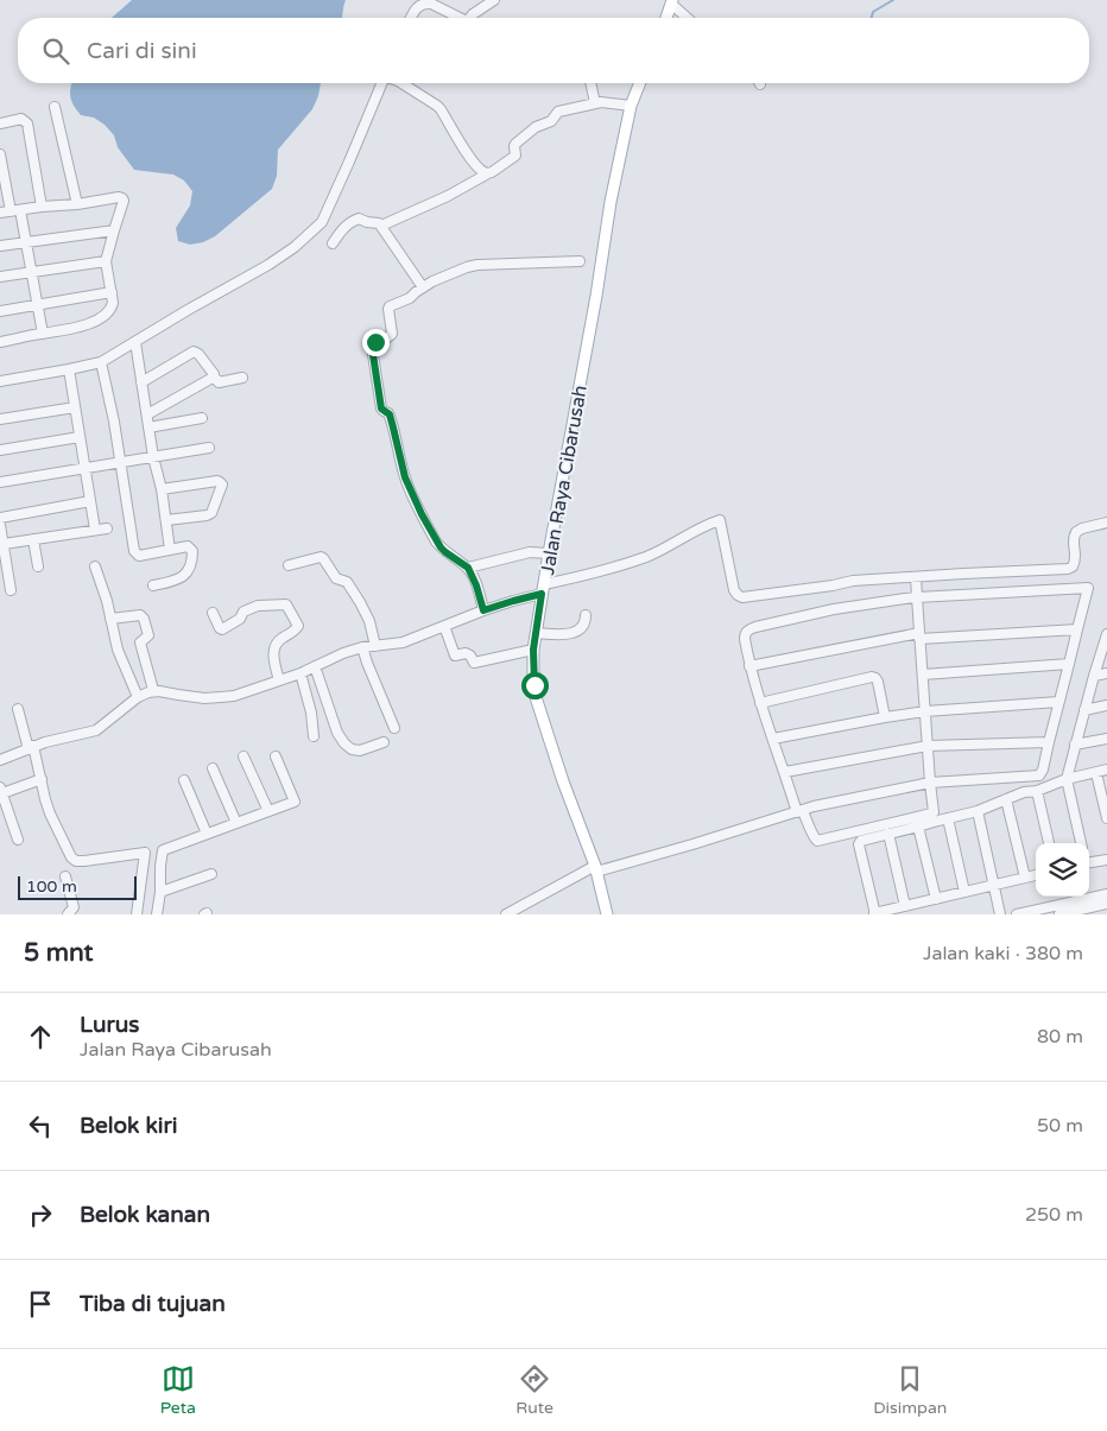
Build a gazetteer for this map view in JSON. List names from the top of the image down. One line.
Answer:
{"streets":{"main road":["Jalan Raya Cibarusah"]},"scale_bar":"100 m","page":{"search":"Cari di sini","scale":"100 m","heading":["5 mnt","Jalan kaki · 380 m"],"list":[["Lurus","Jalan Raya Cibarusah","80 m"],["Belok kiri","50 m"],["Belok kanan","250 m"],"Tiba di tujuan"],"nav":["Peta","Rute","Disimpan"]}}
